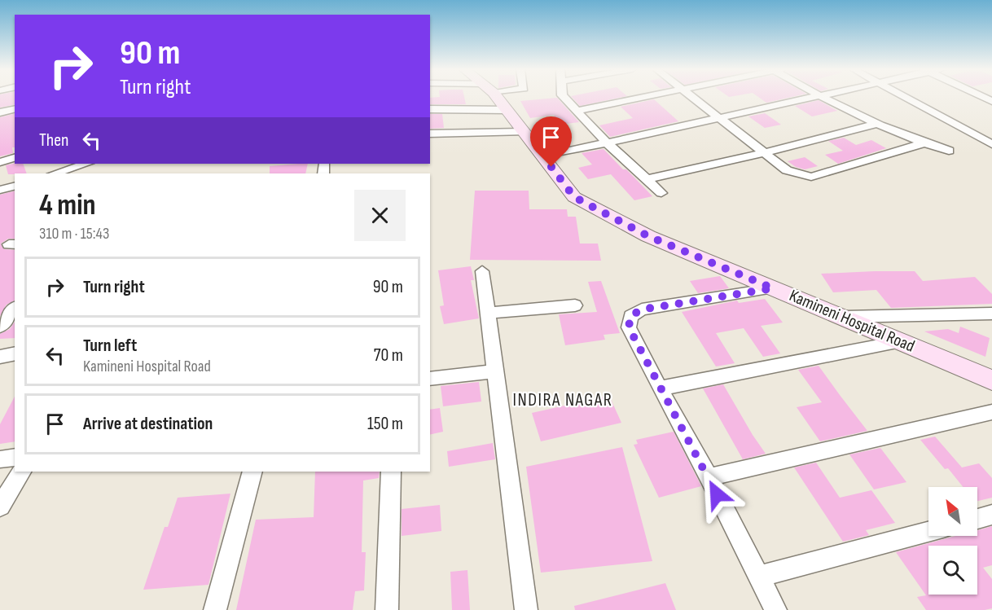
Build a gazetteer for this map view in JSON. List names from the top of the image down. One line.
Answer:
{"streets":{"street":["Kamineni Hospital Road"]},"districts":["INDIRA NAGAR"],"north":"top left","page":{"turn":["90 m","Turn right"],"then":"Then","heading":["4 min","310 m · 15:43"],"list":[{"name":"Turn right","value":"90 m"},{"name":"Turn left","note":"Kamineni Hospital Road","value":"70 m"},{"name":"Arrive at destination","value":"150 m"}]}}
